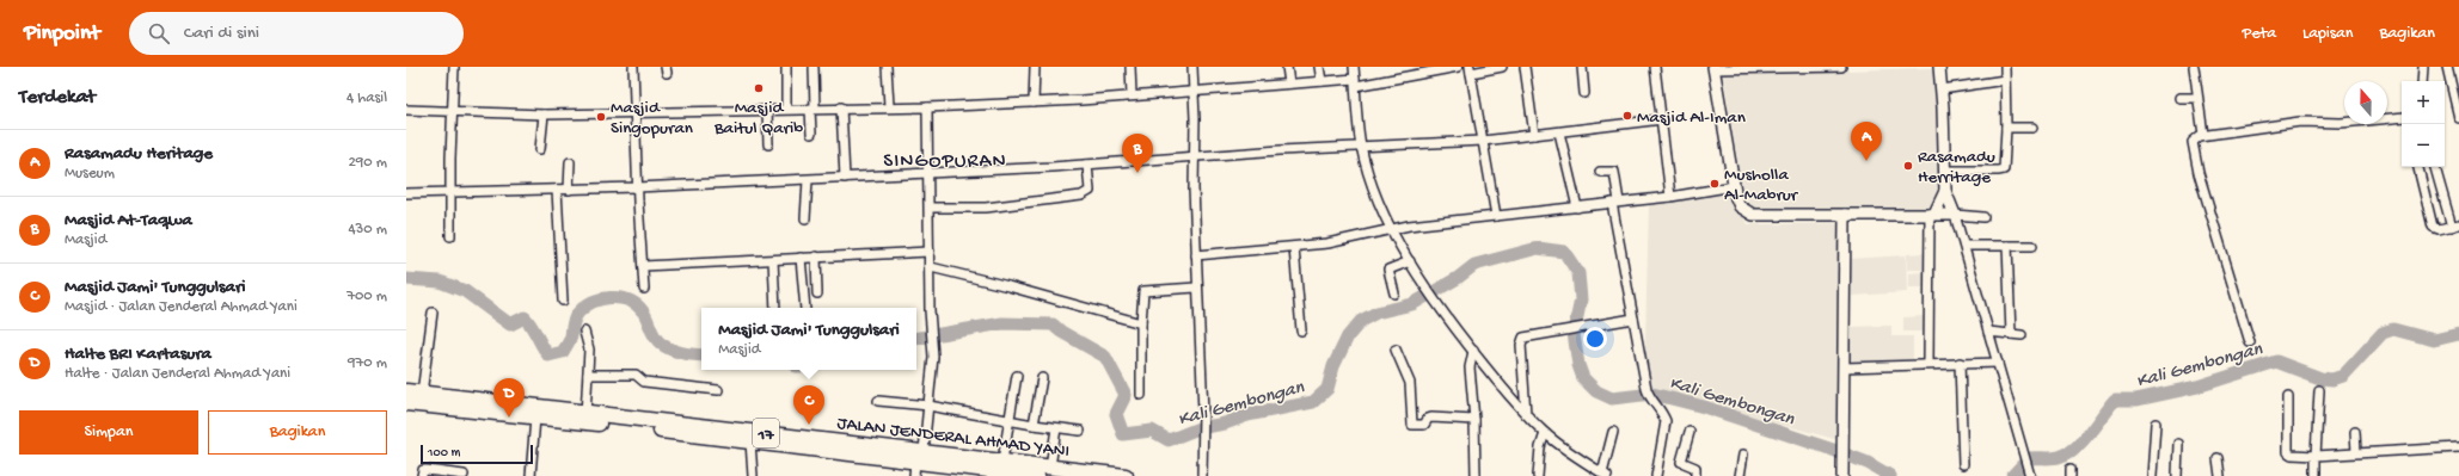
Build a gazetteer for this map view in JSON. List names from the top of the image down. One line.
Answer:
{"streets":{"highway":["17","JALAN JENDERAL AHMAD YANI"]},"districts":["SINGOPURAN"],"water":["Kali Gembongan"],"places":["Masjid Baitul Qarib","Masjid Al-Iman","Masjid Singopuran","Rasamadu Herritage","Musholla Al-Mabrur"],"scale_bar":"100 m","north":"top","page":{"header":"Pinpoint","search":"Cari di sini","nav":["Peta","Lapisan","Bagikan"],"heading":["Terdekat","4 hasil"],"map_buttons":["+","−"],"pins":["A","B","D","C"],"list":[{"mark":"A","name":"Rasamadu Heritage","note":"Museum","value":"290 m"},{"mark":"B","name":"Masjid At-Taqwa","note":"Masjid","value":"430 m"},{"mark":"C","name":"Masjid Jami' Tunggulsari","note":"Masjid · Jalan Jenderal Ahmad Yani","value":"700 m"},{"mark":"D","name":"Halte BRI Kartasura","note":"Halte · Jalan Jenderal Ahmad Yani","value":"970 m"}],"popup":["Masjid Jami' Tunggulsari","Masjid"],"buttons":["Simpan","Bagikan"],"scale":"100 m"}}
